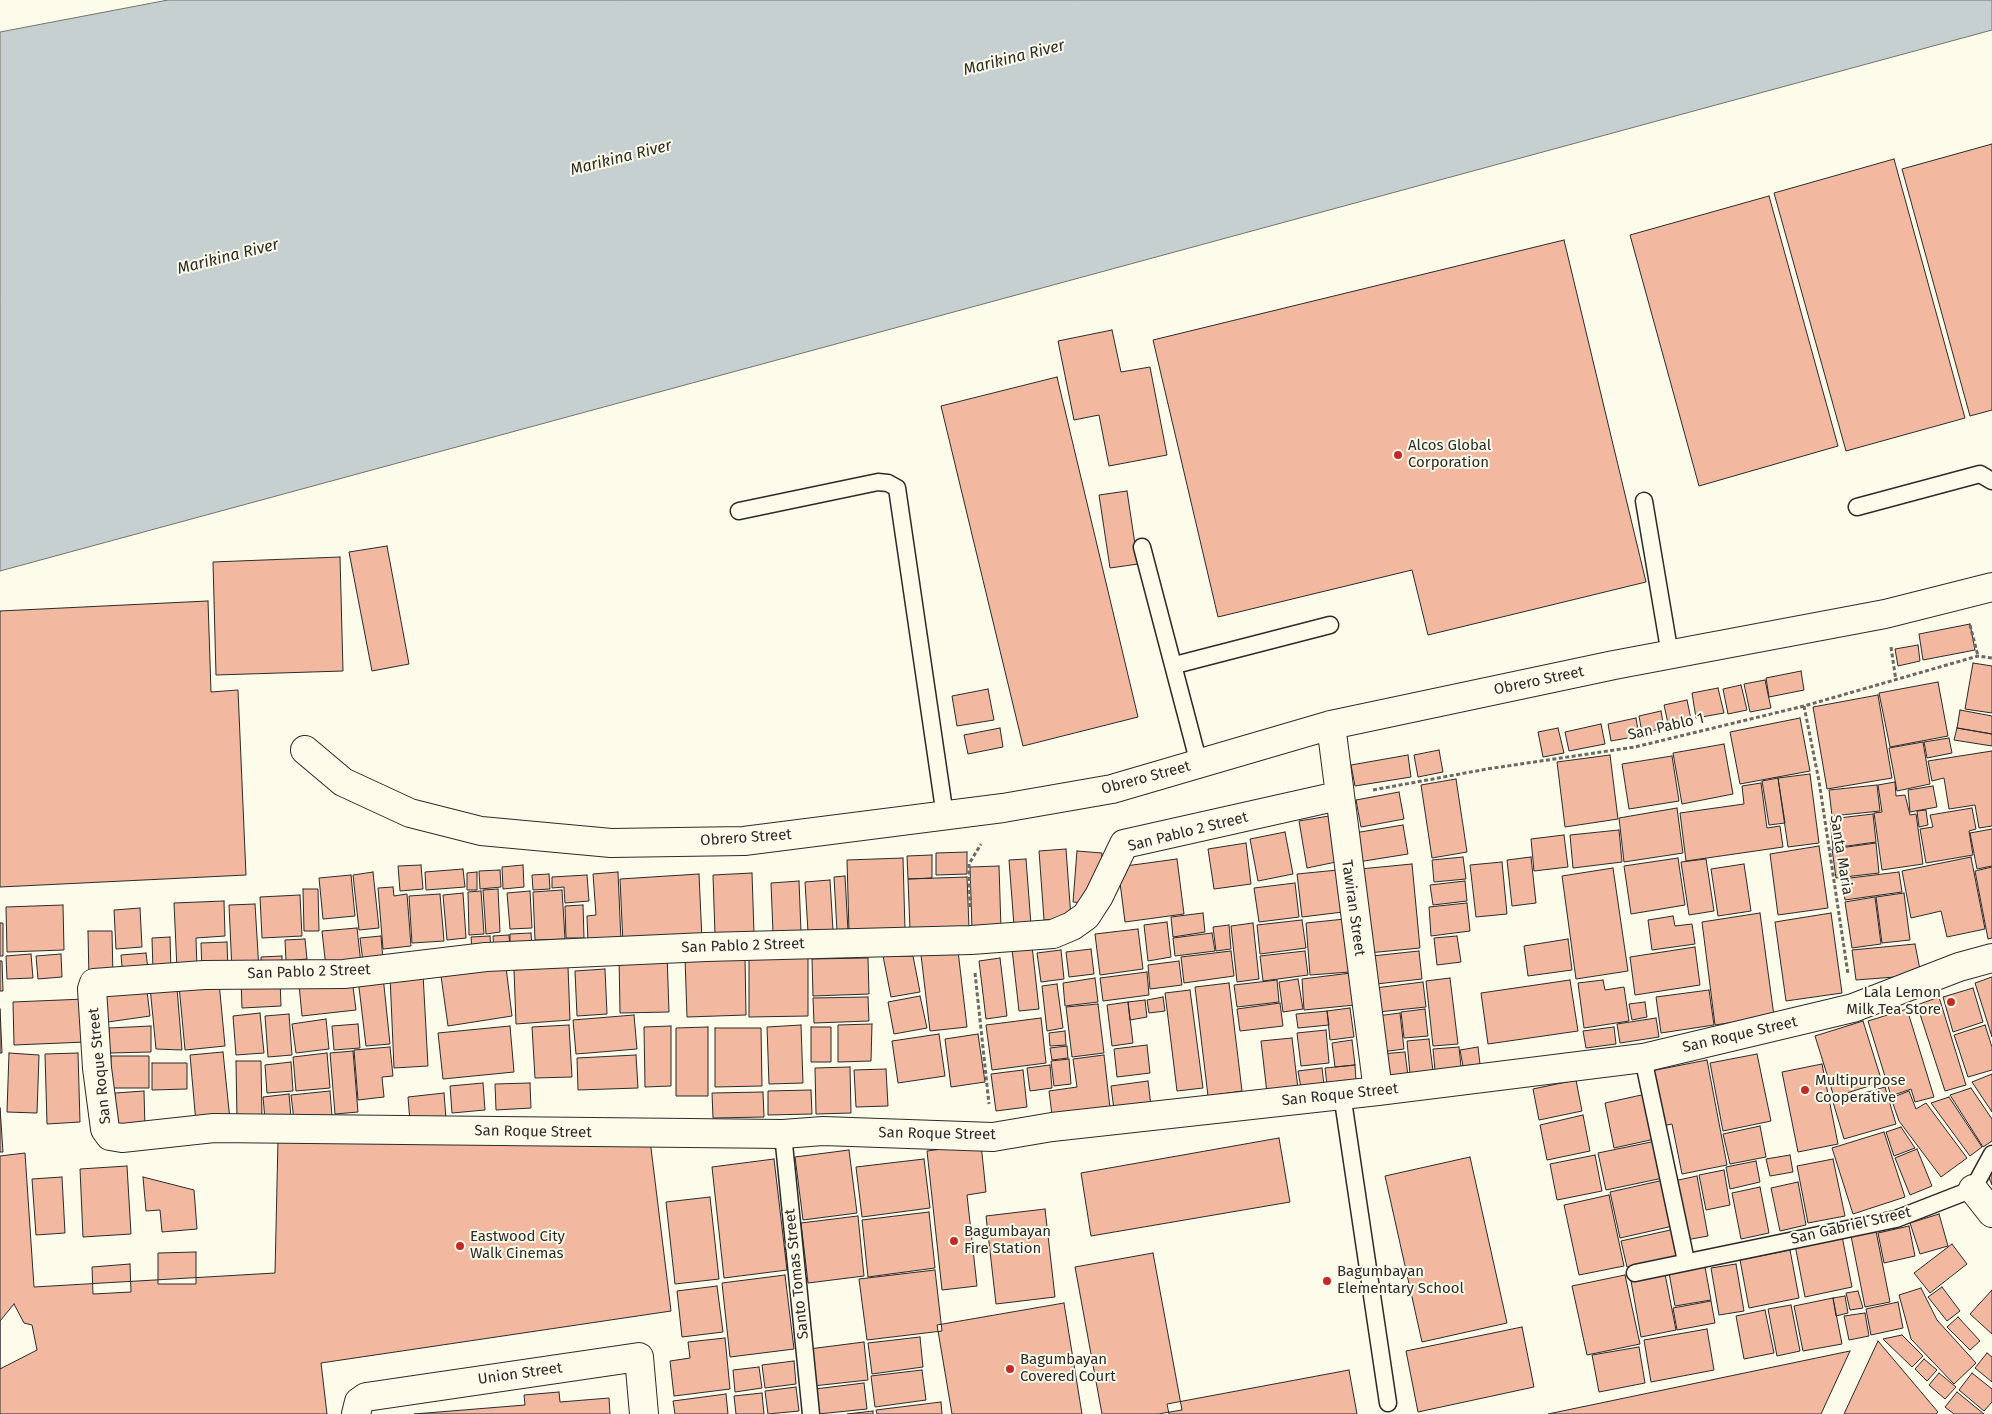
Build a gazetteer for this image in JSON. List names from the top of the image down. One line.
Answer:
{"streets":{"street":["Obrero Street","San Pablo 2 Street","Tawiran Street","San Roque Street","Union Street"],"lane":["San Gabriel Street","Santo Tomas Street"],"path":["San Pablo 1","Santa Maria"]},"crossings":[["Obrero Street","Tawiran Street"],["San Pablo 1","San Pablo 2 Street"],["San Pablo 1","Santa Maria"],["San Pablo 1","Tawiran Street"],["San Pablo 2 Street","Tawiran Street"],["San Pablo 2 Street","San Roque Street"],["Santa Maria","San Roque Street"],["Tawiran Street","San Roque Street"],["San Roque Street","Santo Tomas Street"]],"water":["Marikina River"],"places":["Alcos Global Corporation","Lala Lemon Milk Tea Store","Multipurpose Cooperative","Bagumbayan Fire Station","Eastwood City Walk Cinemas","Bagumbayan Elementary School","Bagumbayan Covered Court"]}
